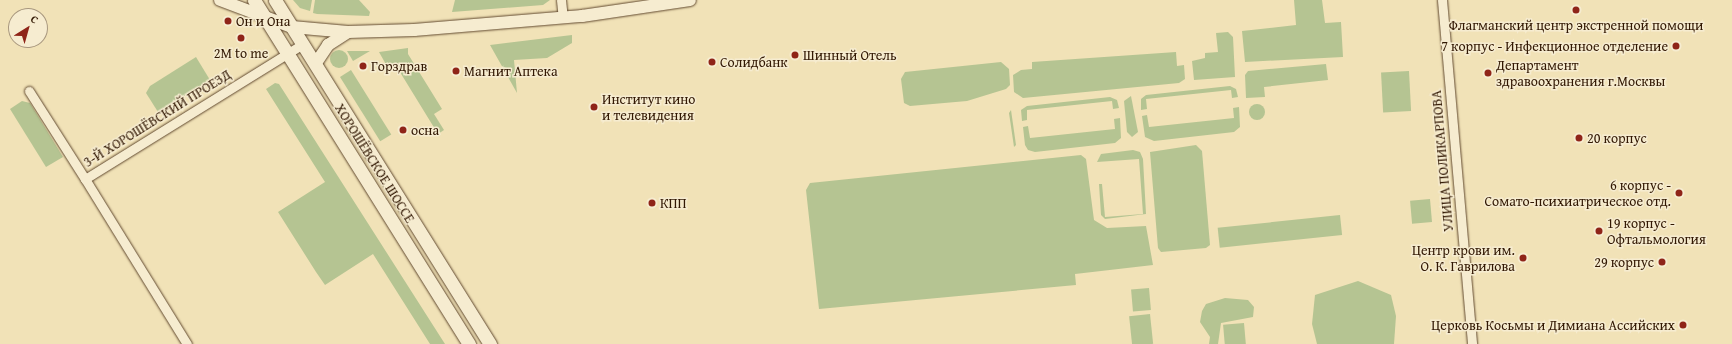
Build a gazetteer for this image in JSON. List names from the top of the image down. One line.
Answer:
{"streets":{"main road":["ХОРОШЁВСКОЕ ШОССЕ"],"street":["3-Й ХОРОШЁВСКИЙ ПРОЕЗД","УЛИЦА ПОЛИКАРПОВА"]},"crossings":[["3-Й ХОРОШЁВСКИЙ ПРОЕЗД","ХОРОШЁВСКОЕ ШОССЕ"]],"places":["Флагманский центр экстренной помощи","Он и Она","2M to me","7 корпус - Инфекционное отделение","Шинный Отель","Солидбанк","Горздрав","Магнит Аптека","Департамент здравоохранения г.Москвы","Институт кино и телевидения","осна","20 корпус","6 корпус - Сомато-психиатрическое отд.","КПП","19 корпус - Офтальмология","Центр крови им. О. К. Гаврилова","29 корпус","Церковь Косьмы и Димиана Ассийских"],"north":"top right"}
